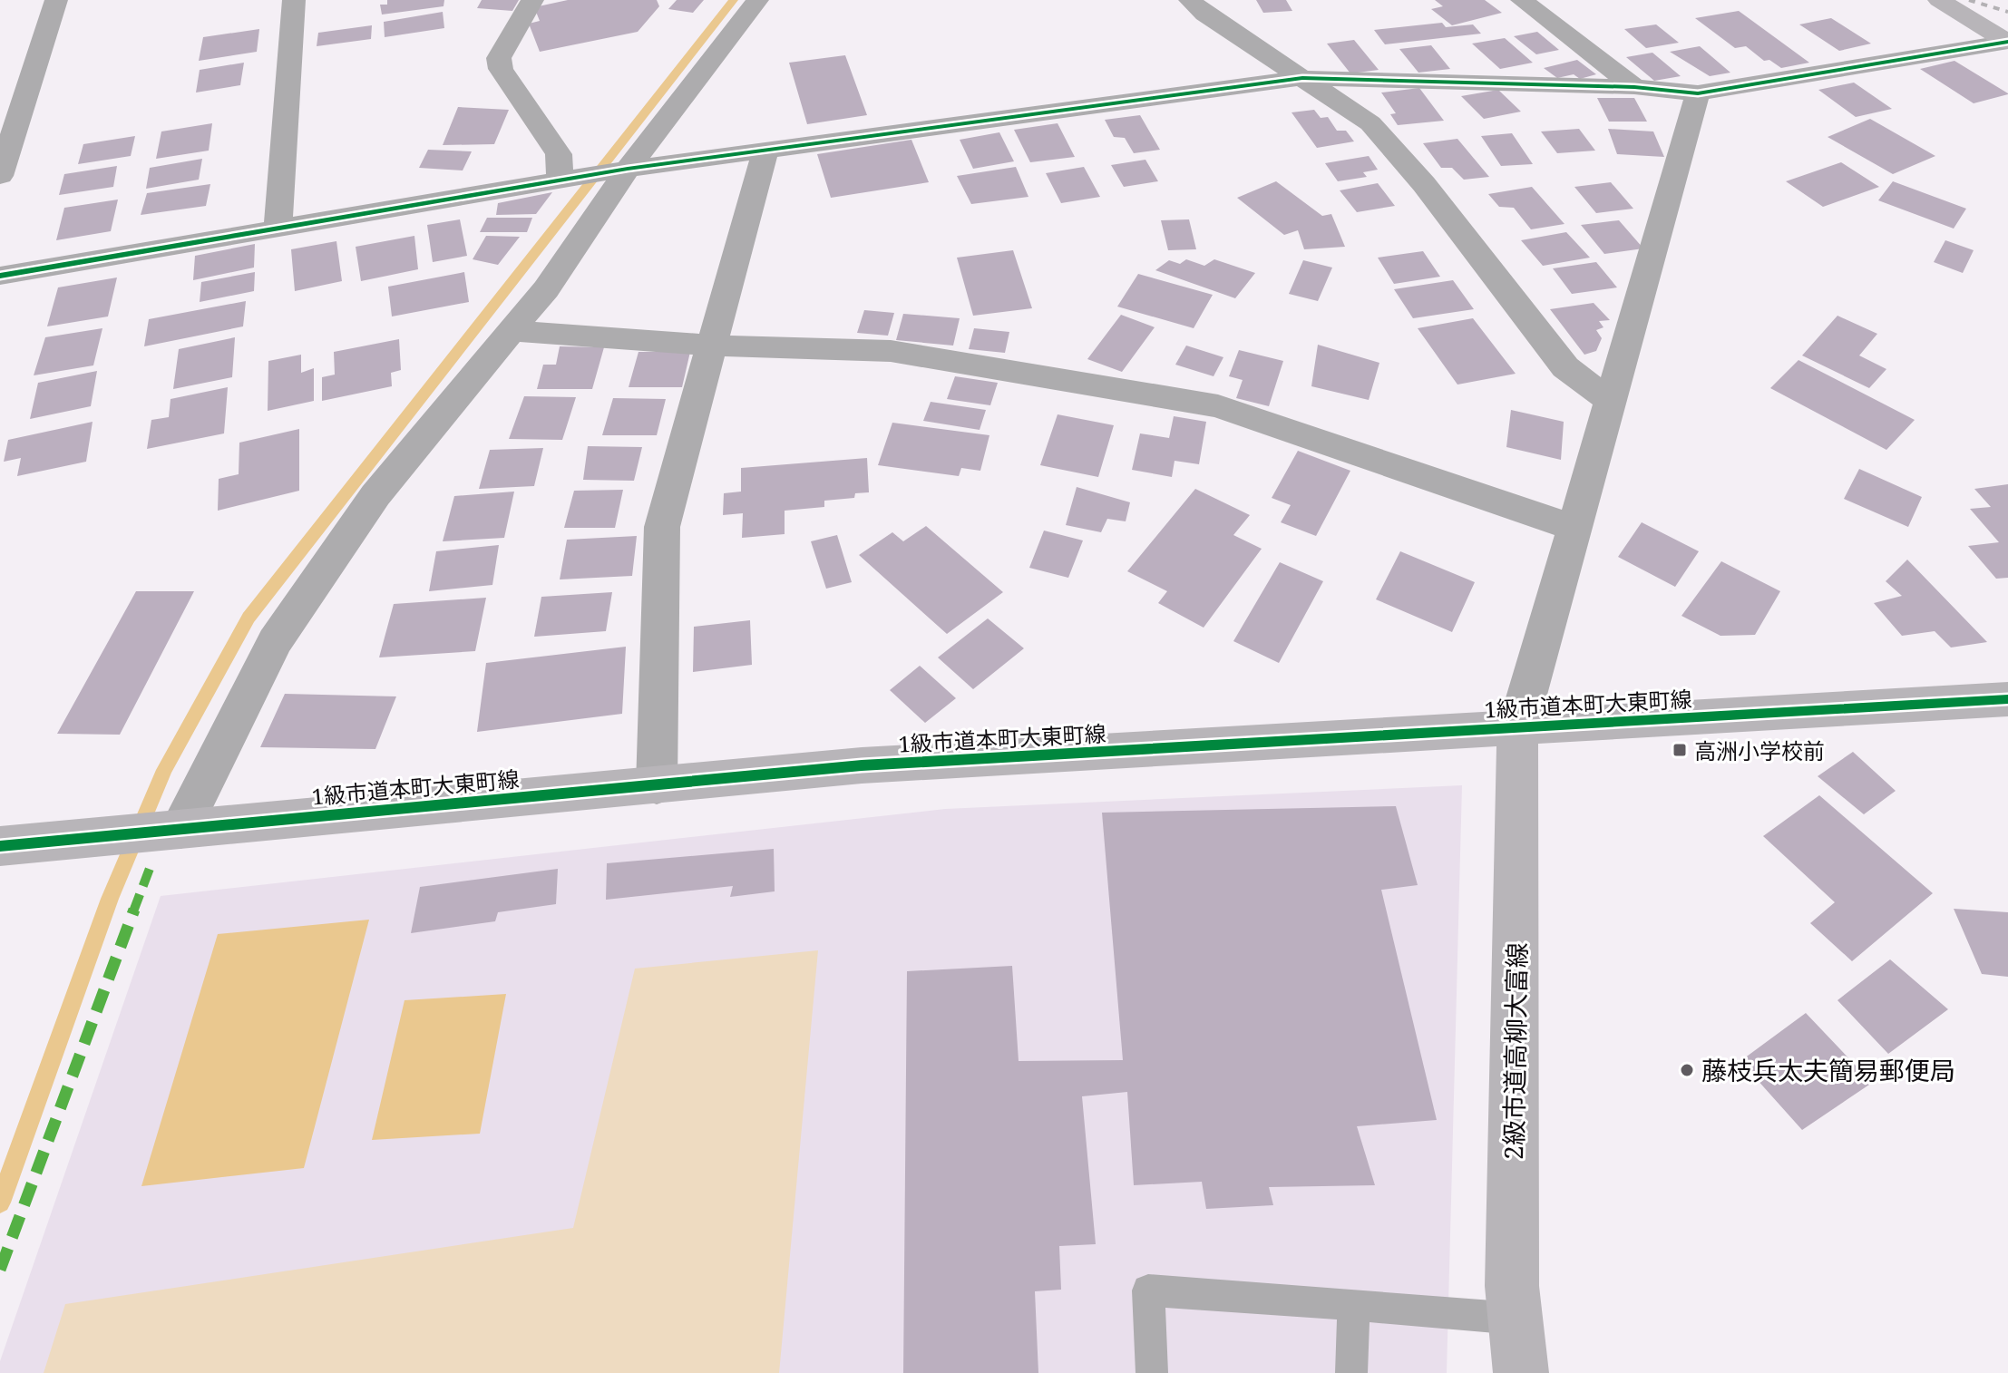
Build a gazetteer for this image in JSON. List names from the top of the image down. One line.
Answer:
{"streets":{"street":["1級市道本町大東町線","2級市道高柳大富線"]},"crossings":[["1級市道本町大東町線","2級市道高柳大富線"]],"places":{"transit":["高洲小学校前"],"other":["藤枝兵太夫簡易郵便局"]}}
